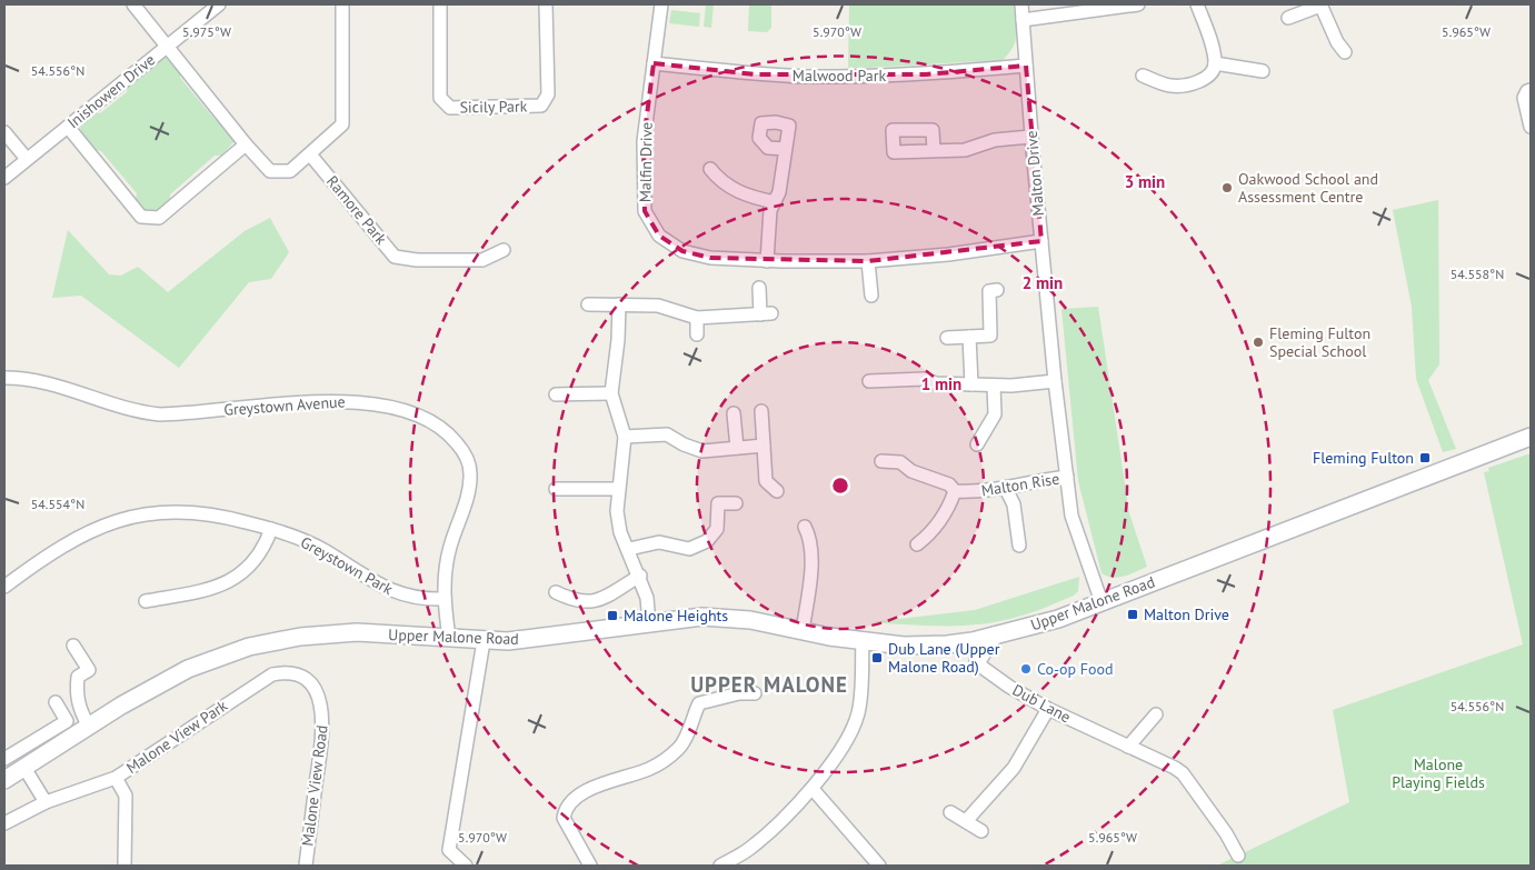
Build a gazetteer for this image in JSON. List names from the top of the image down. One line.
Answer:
{"streets":{"main road":["Upper Malone Road"],"street":["Malwood Park","Inishowen Drive","Sicily Park","Malfin Drive","Malton Drive","Ramore Park","Greystown Avenue","Malton Rise","Greystown Park","Dub Lane","Malone View Park","Malone View Road"]},"crossings":[["Malwood Park","Malfin Drive"],["Malwood Park","Malton Drive"],["Malfin Drive","Malton Drive"],["Malton Drive","Malton Rise"],["Malton Drive","Upper Malone Road"],["Greystown Avenue","Greystown Park"],["Greystown Avenue","Upper Malone Road"],["Malone View Park","Malone View Road"]],"districts":["UPPER MALONE"],"parks":["Malone Playing Fields"],"places":{"other":["Oakwood School and Assessment Centre","Fleming Fulton Special School","Co-op Food"],"transit":["Fleming Fulton","Malton Drive","Malone Heights","Dub Lane (Upper Malone Road)"]},"coordinates":["5.975°W","5.970°W","5.965°W","54.556°N","54.558°N","54.554°N"],"rings":["3 min","2 min","1 min"]}
